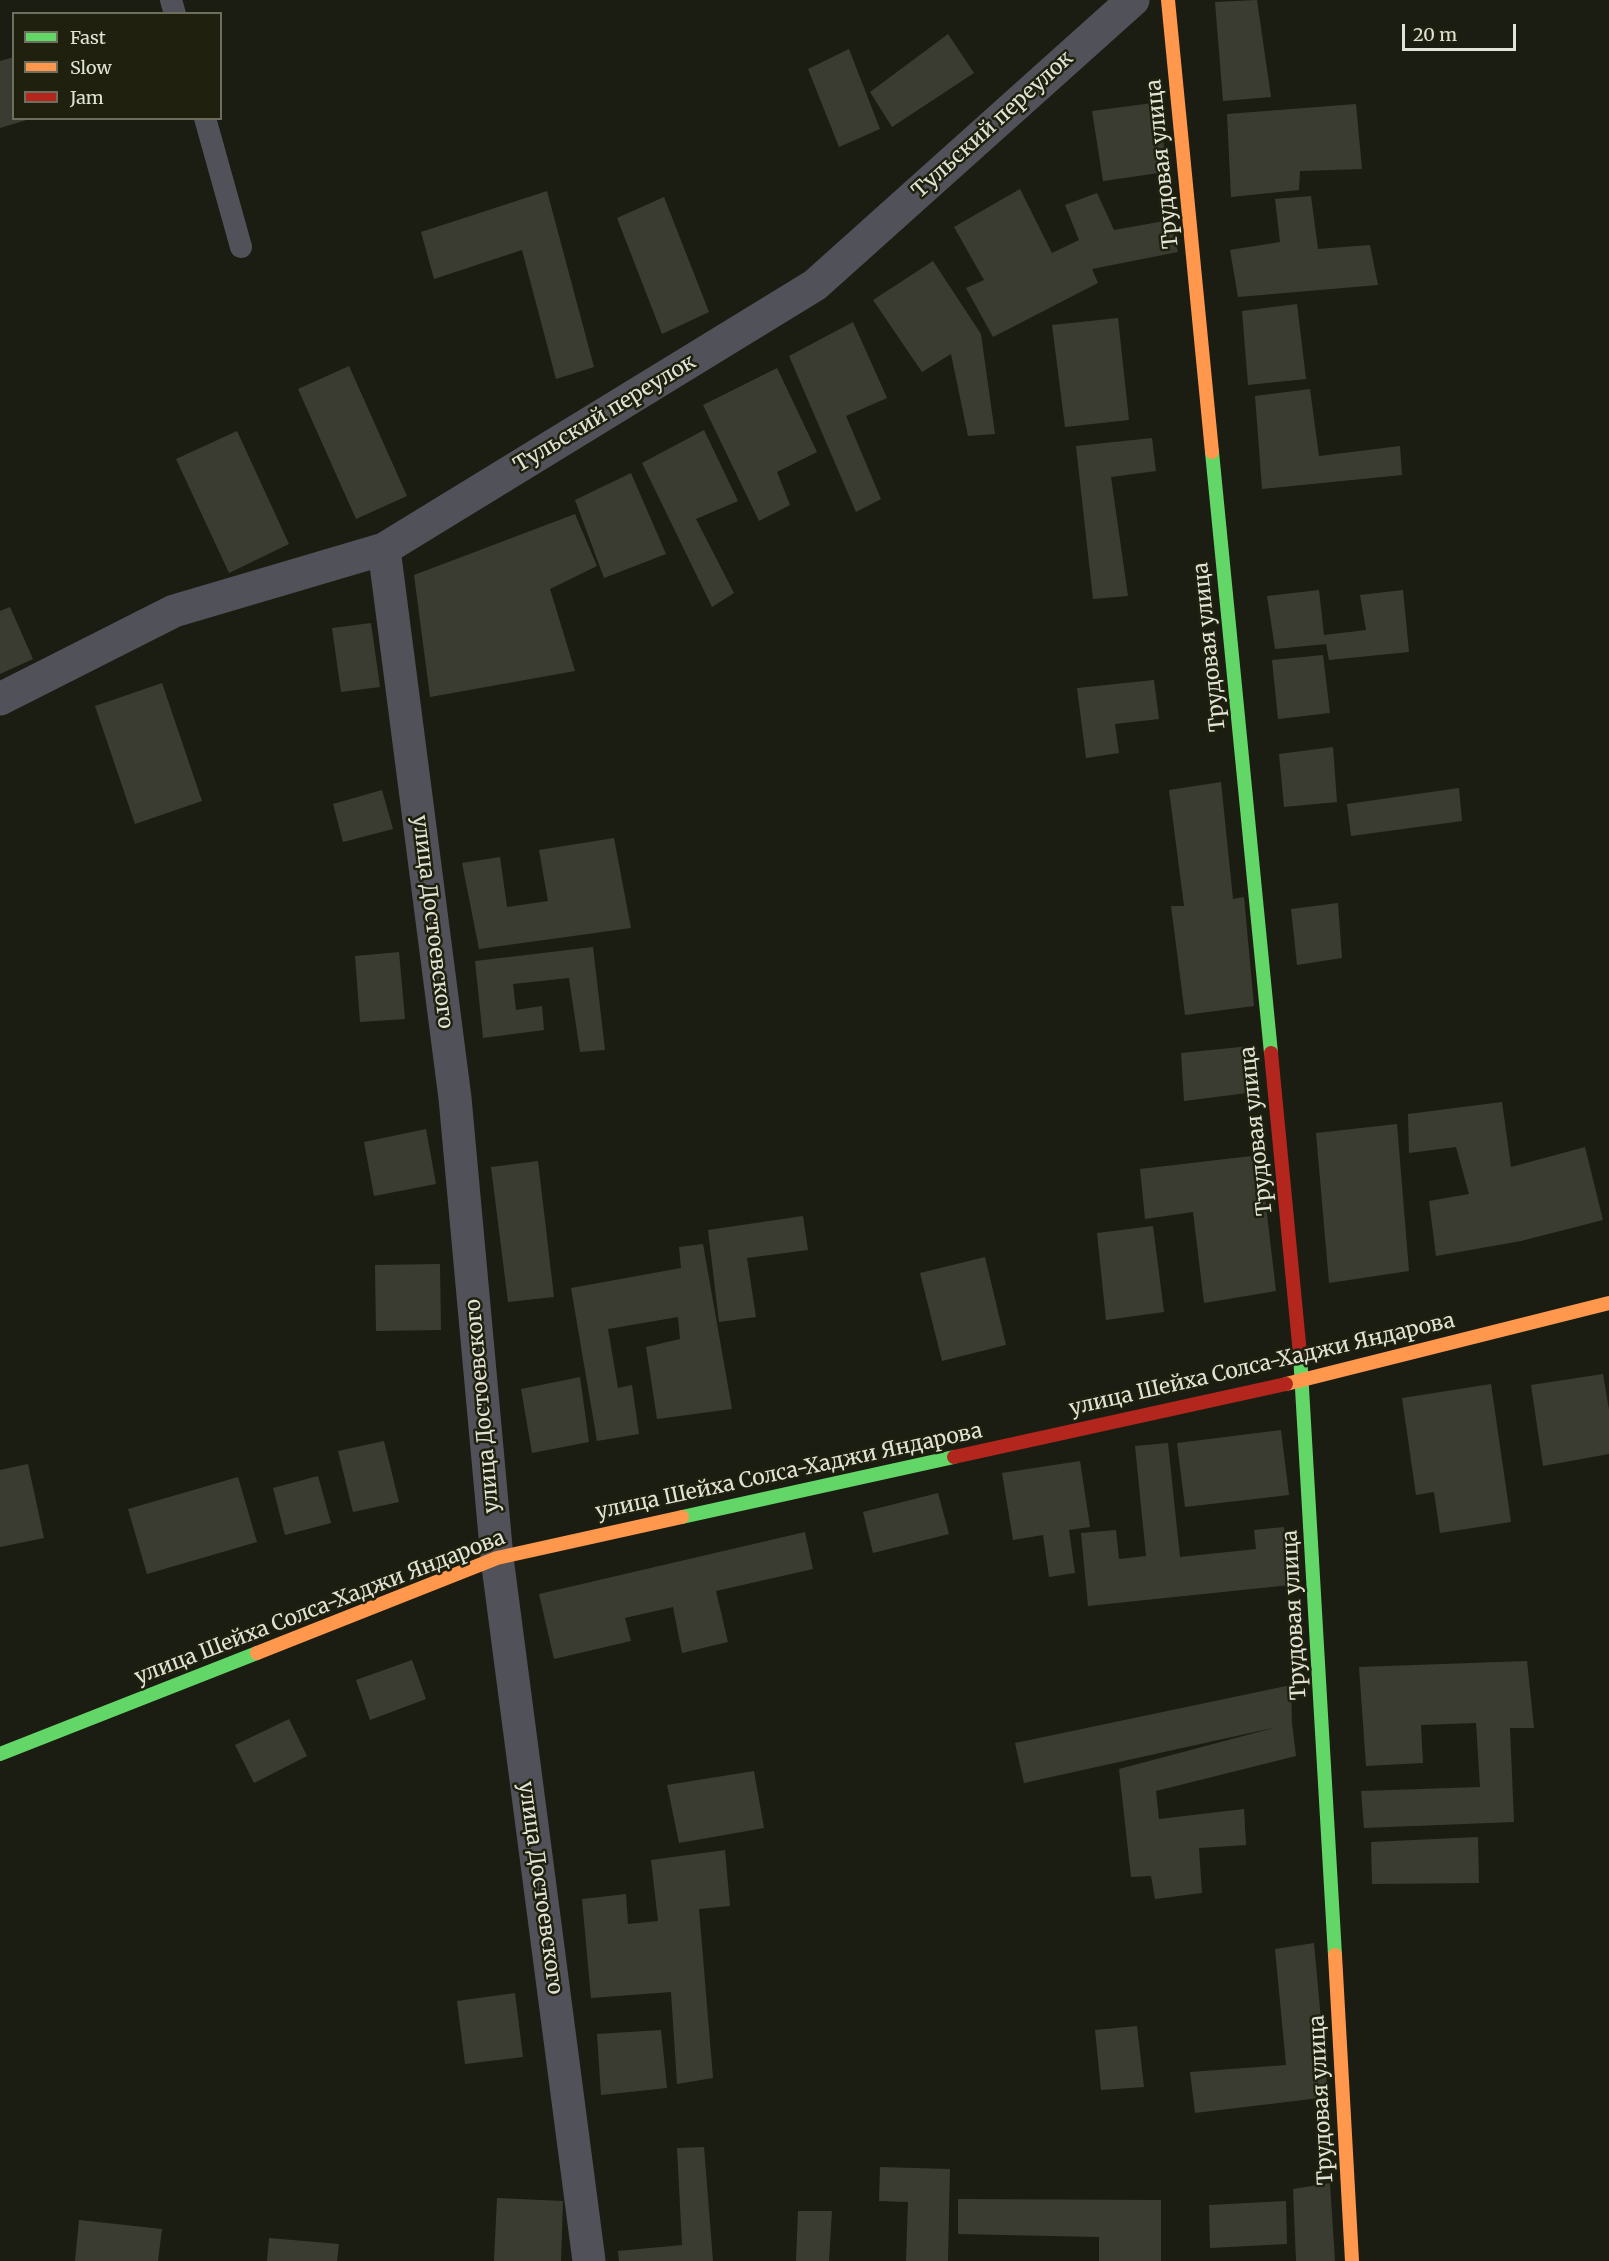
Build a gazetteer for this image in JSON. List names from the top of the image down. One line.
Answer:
{"streets":{"street":["Тульский переулок","Трудовая улица","улица Достоевского","улица Шейха Солса-Хаджи Яндарова"]},"crossings":[["Тульский переулок","улица Достоевского"],["Трудовая улица","улица Шейха Солса-Хаджи Яндарова"],["улица Достоевского","улица Шейха Солса-Хаджи Яндарова"]],"legend":["Fast","Slow","Jam"],"scale_bar":"20 m"}
